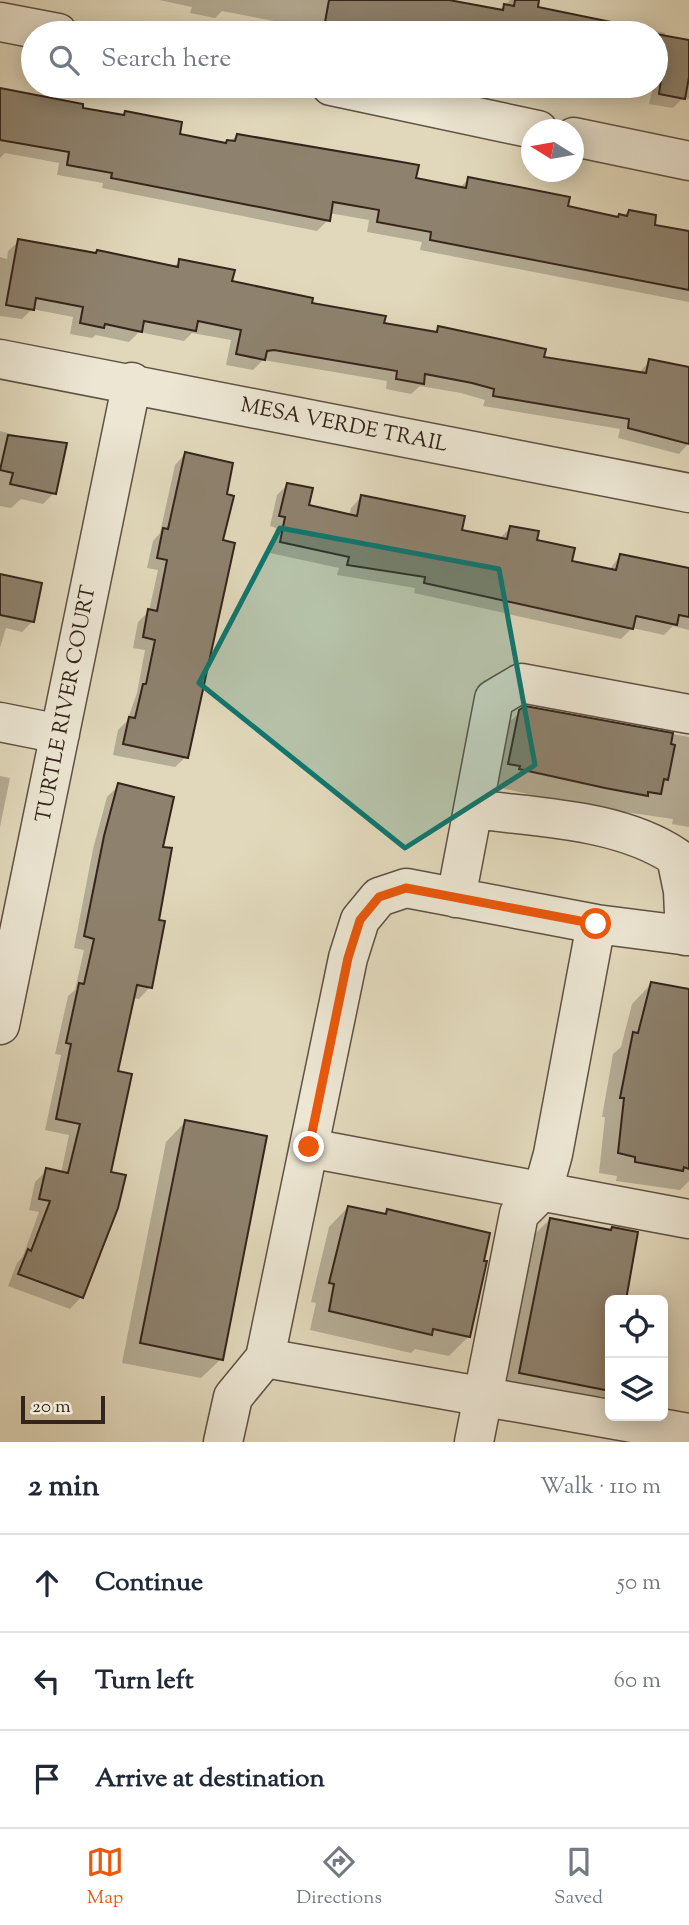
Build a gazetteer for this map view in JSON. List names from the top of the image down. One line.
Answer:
{"streets":{"street":["MESA VERDE TRAIL","TURTLE RIVER COURT"]},"crossings":[["MESA VERDE TRAIL","TURTLE RIVER COURT"]],"scale_bar":"20 m","north":"left","page":{"search":"Search here","scale":"20 m","heading":["2 min","Walk · 110 m"],"list":[["Continue","50 m"],["Turn left","60 m"],"Arrive at destination"],"nav":["Map","Directions","Saved"]}}
